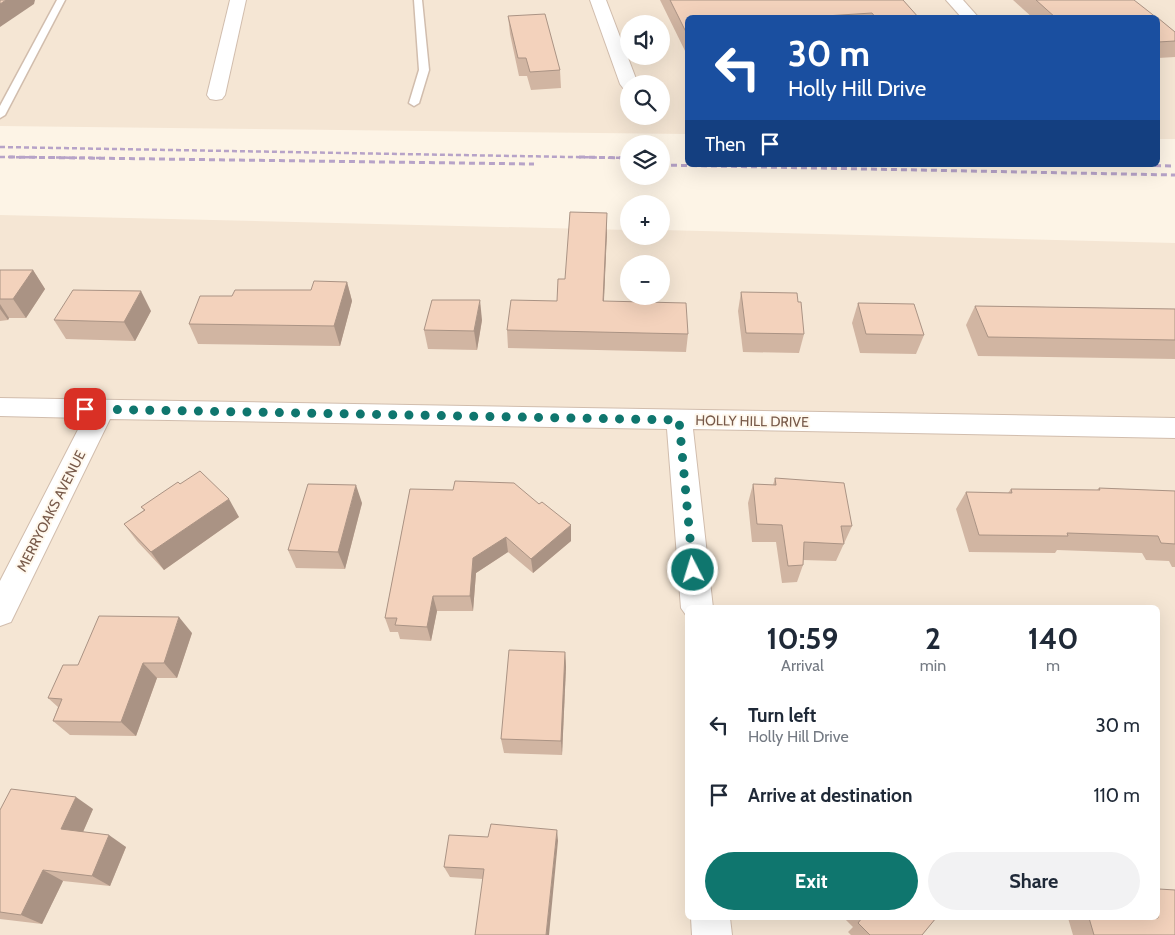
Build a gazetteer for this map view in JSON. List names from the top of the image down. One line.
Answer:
{"streets":{"street":["HOLLY HILL DRIVE","MERRYOAKS AVENUE"]},"crossings":[["HOLLY HILL DRIVE","MERRYOAKS AVENUE"]],"page":{"map_buttons":["+","−"],"turn":["30 m","Holly Hill Drive"],"then":"Then","eta":["10:59","Arrival","2","min","140","m"],"list":[{"name":"Turn left","note":"Holly Hill Drive","value":"30 m"},{"name":"Arrive at destination","value":"110 m"}],"buttons":["Exit","Share"]}}
